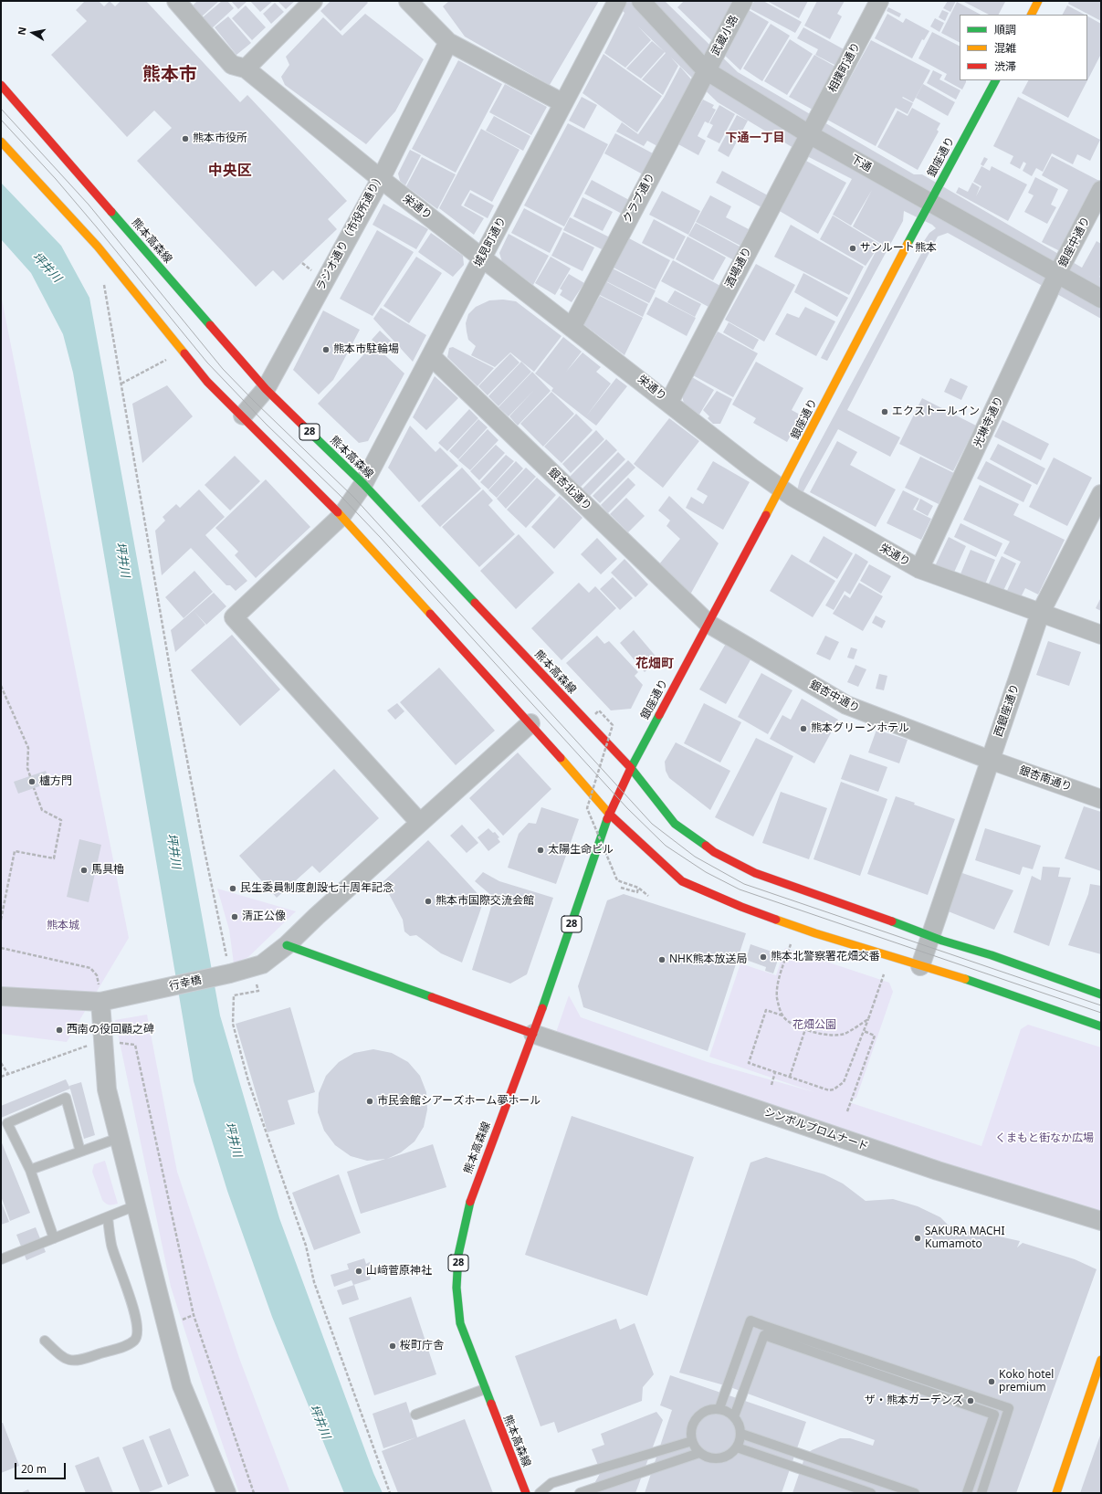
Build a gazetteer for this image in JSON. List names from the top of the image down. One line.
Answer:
{"streets":{"main road":["銀座通り","熊本高森線","28"],"street":["武蔵小路","相撲町通り","下通","クラブ通り","栄通り","ラジオ通り（市役所通り）","城見町通り","銀座中通り","酒場通り","光琳寺通り","銀杏北通り","銀杏中通り","西銀座通り","銀杏南通り","行幸橋","シンボルプロムナード"]},"crossings":[["武蔵小路","下通"],["武蔵小路","クラブ通り"],["相撲町通り","下通"],["相撲町通り","酒場通り"],["銀座通り","下通"],["銀座通り","栄通り"],["銀座通り","熊本高森線"],["銀座通り","銀杏北通り"],["銀座通り","銀杏中通り"],["下通","クラブ通り"],["下通","銀座中通り"],["下通","酒場通り"],["下通","光琳寺通り"],["クラブ通り","栄通り"],["栄通り","ラジオ通り（市役所通り）"],["栄通り","城見町通り"],["栄通り","酒場通り"],["栄通り","光琳寺通り"],["栄通り","西銀座通り"],["ラジオ通り（市役所通り）","熊本高森線"],["熊本高森線","城見町通り"],["熊本高森線","シンボルプロムナード"],["城見町通り","銀杏北通り"],["城見町通り","行幸橋"],["銀座中通り","光琳寺通り"],["銀杏北通り","銀杏中通り"],["銀杏中通り","西銀座通り"],["銀杏中通り","銀杏南通り"],["西銀座通り","銀杏南通り"]],"districts":["熊本市","下通一丁目","中央区","花畑町"],"water":["坪井川"],"parks":["熊本城","花畑公園","くまもと街なか広場"],"places":["熊本市役所","サンルート熊本","熊本市駐輪場","エクストールイン","熊本グリーンホテル","櫨方門","太陽生命ビル","馬具櫓","民生委員制度創設七十周年記念","熊本市国際交流会館","清正公像","熊本北警察署花畑交番","NHK熊本放送局","西南の役回顧之碑","市民会館シアーズホーム夢ホール","SAKURA MACHI Kumamoto","山﨑菅原神社","桜町庁舎","Koko hotel premium","ザ・熊本ガーデンズ"],"legend":["順調","混雑","渋滞"],"scale_bar":"20 m","north":"left"}
